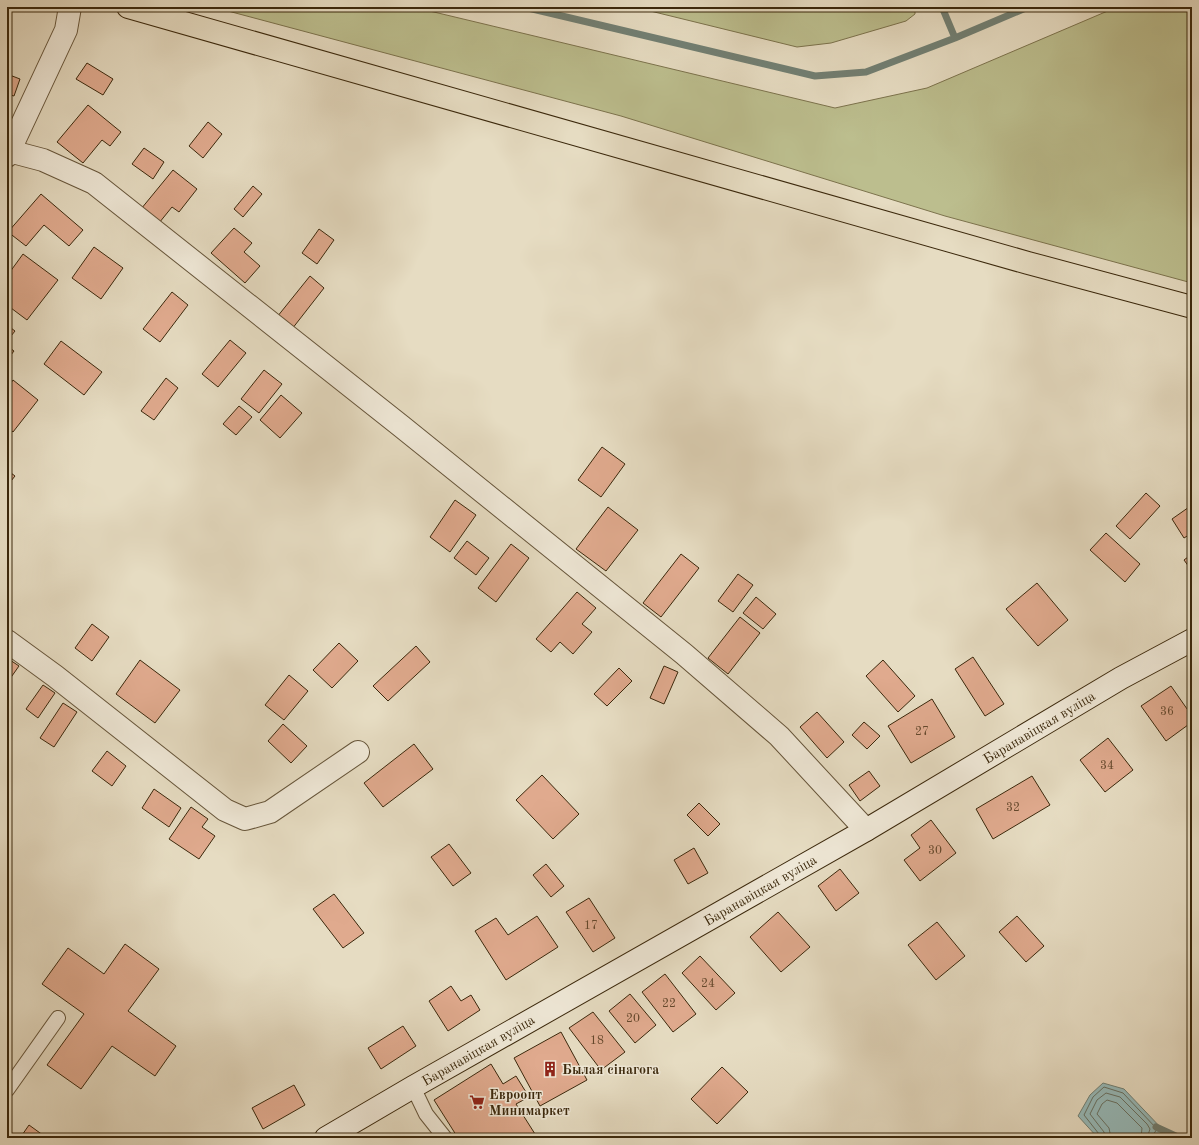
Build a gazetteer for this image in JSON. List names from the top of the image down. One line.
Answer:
{"streets":{"street":["Баранавіцкая вуліца"]},"places":{"building":["Былая сінагога"],"supermarket":["Евроопт Минимаркет"]},"house_numbers":["36","27","34","32","30","17","24","22","20","18"]}
